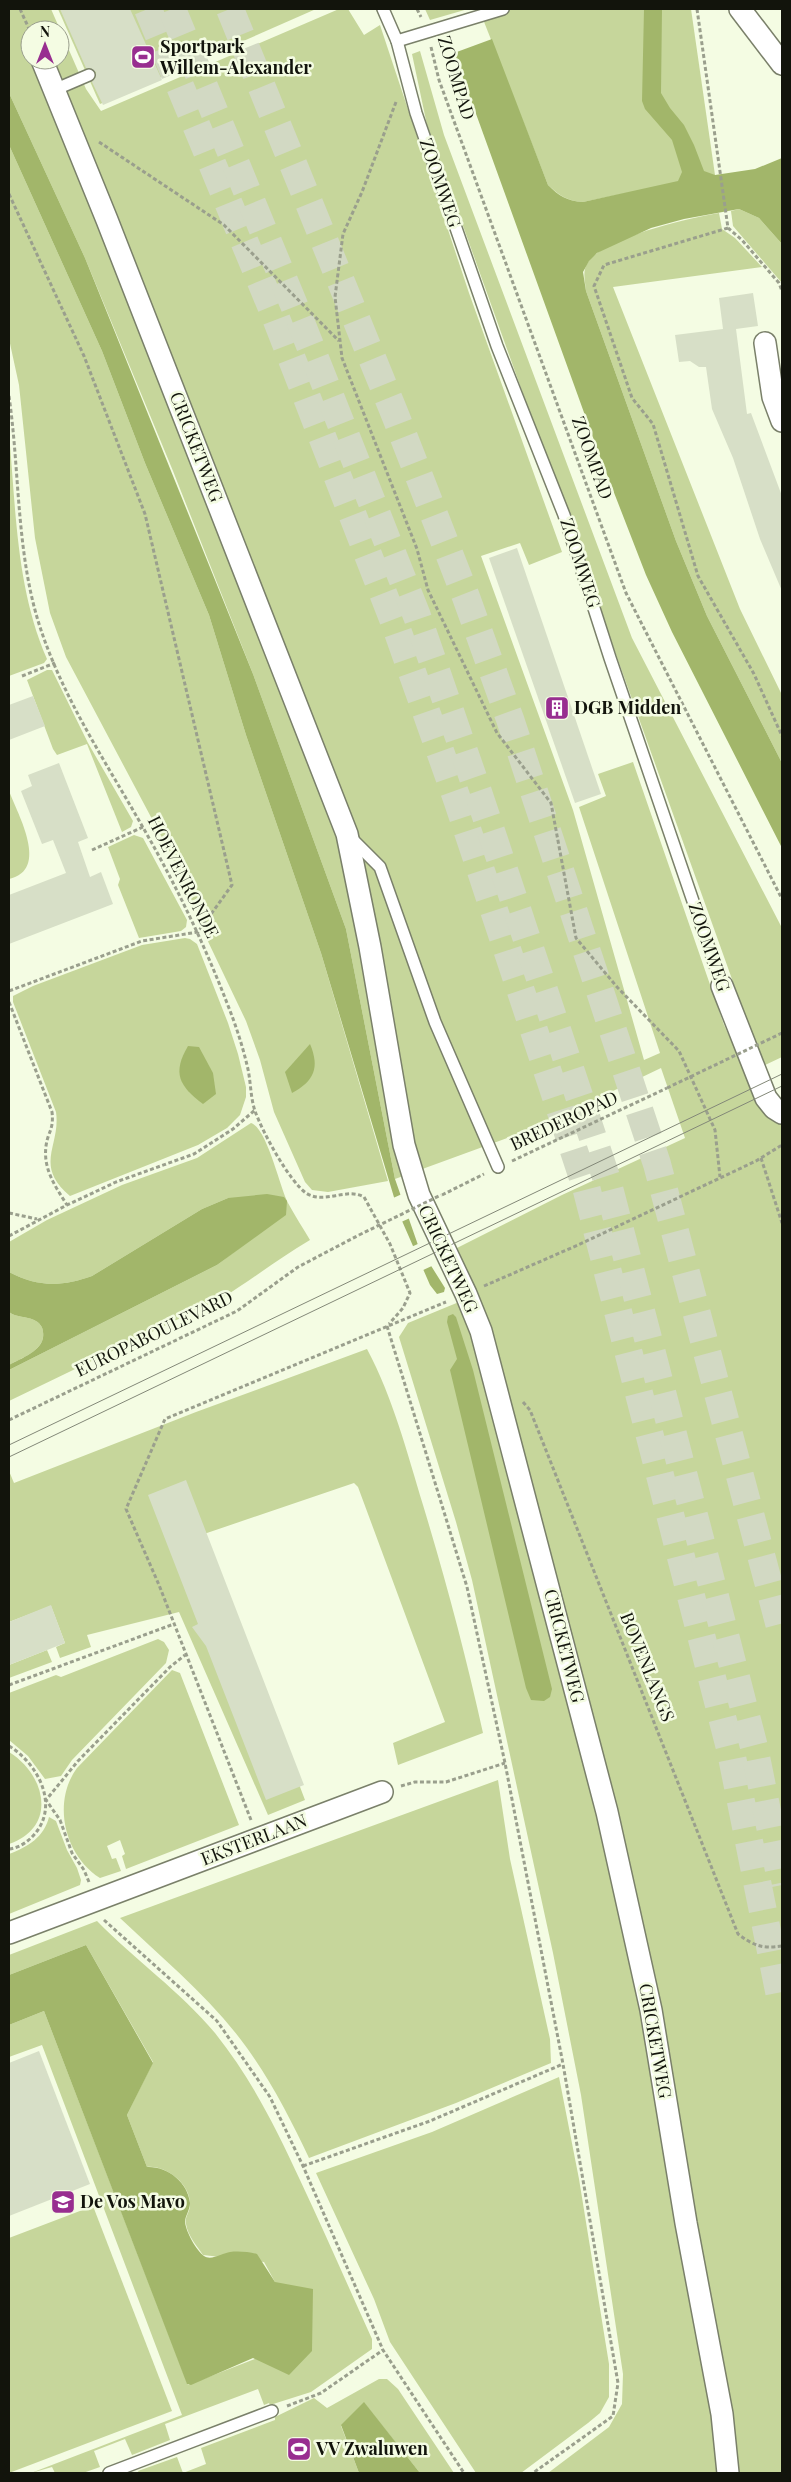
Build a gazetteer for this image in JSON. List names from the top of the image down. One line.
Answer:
{"streets":{"street":["ZOOMWEG","CRICKETWEG","EKSTERLAAN"],"path":["ZOOMPAD","HOEVENRONDE","BREDEROPAD","EUROPABOULEVARD","BOVENLANGS"]},"crossings":[["CRICKETWEG","BREDEROPAD"],["CRICKETWEG","BOVENLANGS"],["BREDEROPAD","EUROPABOULEVARD"]],"places":{"sports":["Sportpark Willem-Alexander","VV Zwaluwen"],"building":["DGB Midden"],"school or university":["De Vos Mavo"]},"north":"top"}
